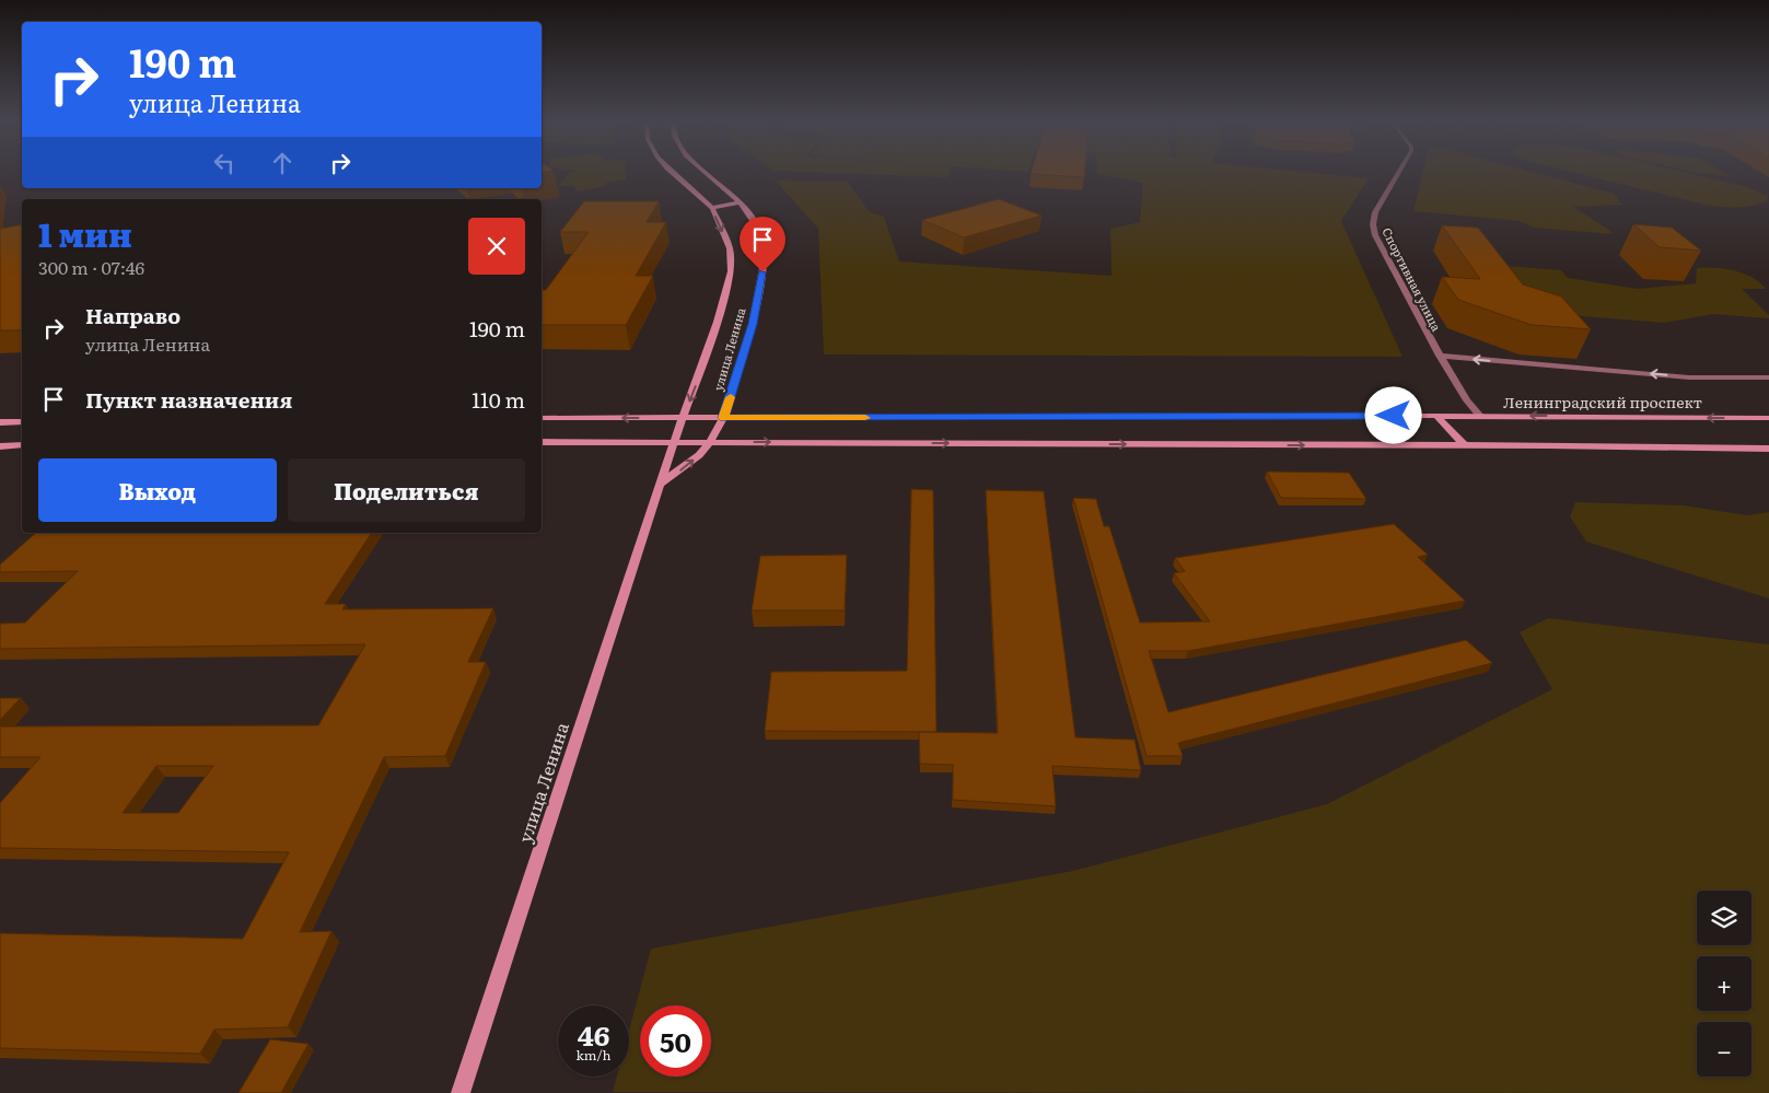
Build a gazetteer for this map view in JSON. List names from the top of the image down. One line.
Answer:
{"streets":{"street":["Спортивная улица","улица Ленина","Ленинградский проспект"]},"crossings":[["Спортивная улица","Ленинградский проспект"],["улица Ленина","Ленинградский проспект"]],"page":{"turn":["190 m","улица Ленина"],"heading":["1 мин","300 m · 07:46"],"list":[{"name":"Направо","note":"улица Ленина","value":"190 m"},{"name":"Пункт назначения","value":"110 m"}],"buttons":["Выход","Поделиться"],"map_buttons":["+","−"],"speed":"46 km/h","limit":"50"}}
